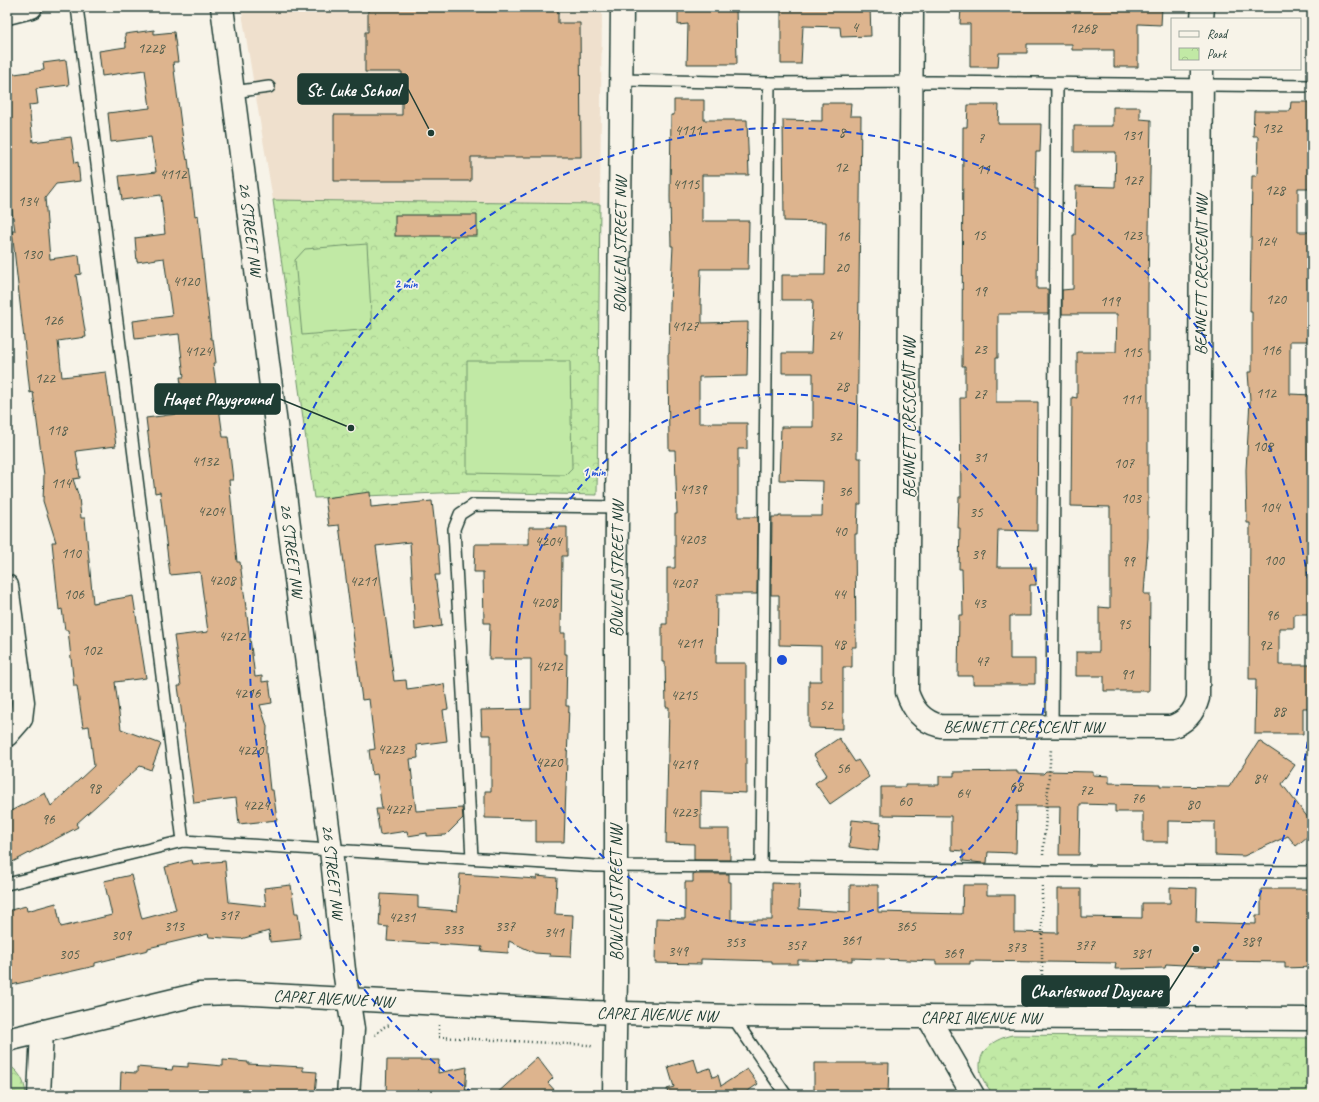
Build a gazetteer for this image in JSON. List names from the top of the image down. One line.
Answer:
{"streets":{"street":["26 STREET NW","BOWLEN STREET NW","BENNETT CRESCENT NW","CAPRI AVENUE NW"]},"crossings":[["26 STREET NW","CAPRI AVENUE NW"],["BOWLEN STREET NW","CAPRI AVENUE NW"]],"places":["St. Luke School","Haqet Playground","Charleswood Daycare"],"house_numbers":["4","1268","1228","132","4111","8","131","7","12","11","4112","127","4115","128","134","15","123","16","124","130","20","4120","19","120","119","126","4127","24","23","116","4124","115","122","28","112","27","111","118","32","108","31","4132","107","114","4139","36","103","104","4204","35","40","4203","4204","110","39","100","99","4208","4211","4207","106","44","4208","43","96","95","4212","4211","48","92","102","47","4212","91","4216","4215","52","88","4223","4220","4220","4219","56","84","68","98","72","64","76","60","80","4224","4227","4223","96","317","4231","313","337","365","333","341","309","361","389","353","357","377","373","349","369","381","305"],"legend":["Road","Park"],"rings":["2 min","1 min"]}
